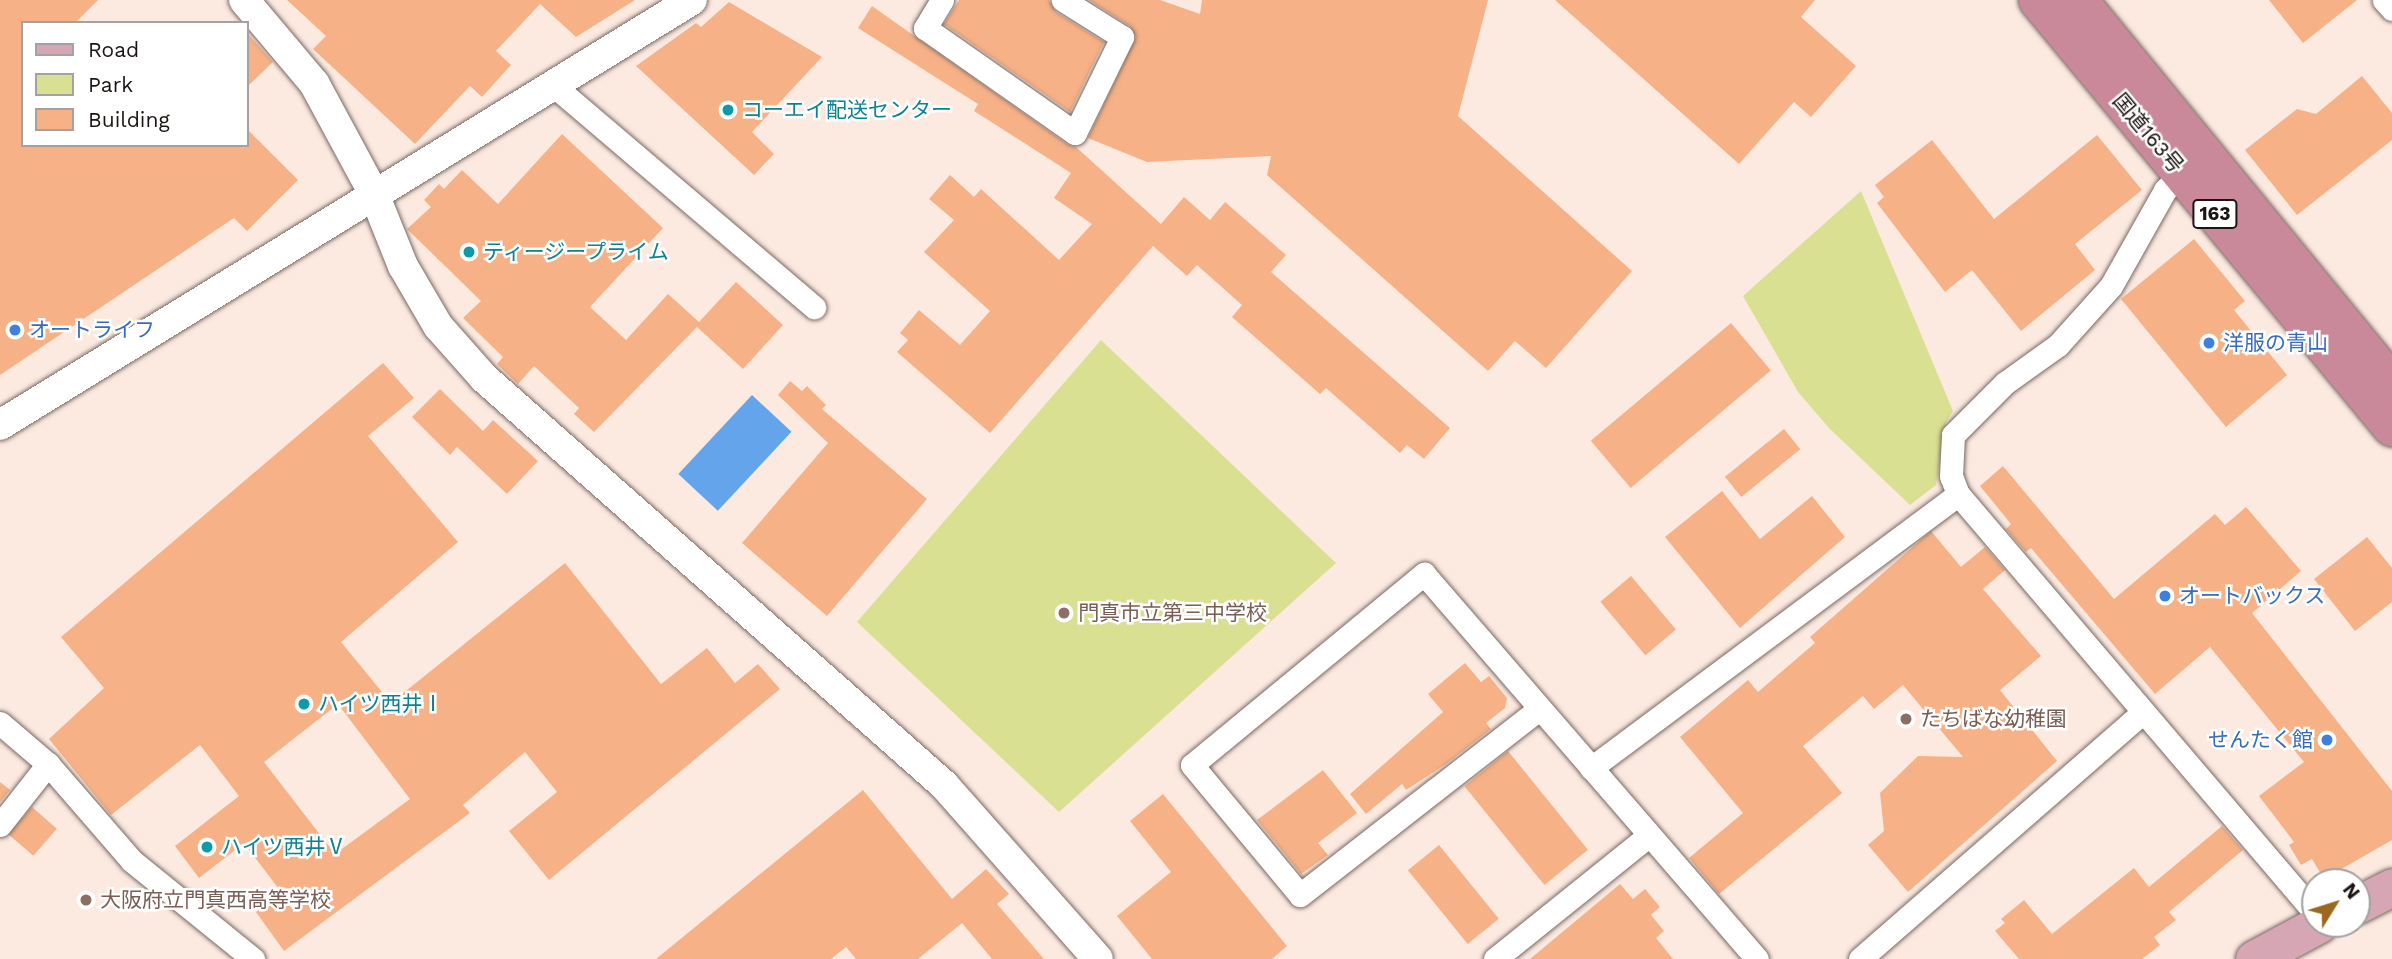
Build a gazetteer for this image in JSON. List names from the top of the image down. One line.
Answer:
{"streets":{"highway":["国道163号","163"]},"places":["コーエイ配送センター","ティージープライム","オートライフ","洋服の青山","オートバックス","門真市立第三中学校","ハイツ西井Ⅰ","たちばな幼稚園","せんたく館","ハイツ西井Ⅴ","大阪府立門真西高等学校"],"legend":["Road","Park","Building"],"north":"top right"}
